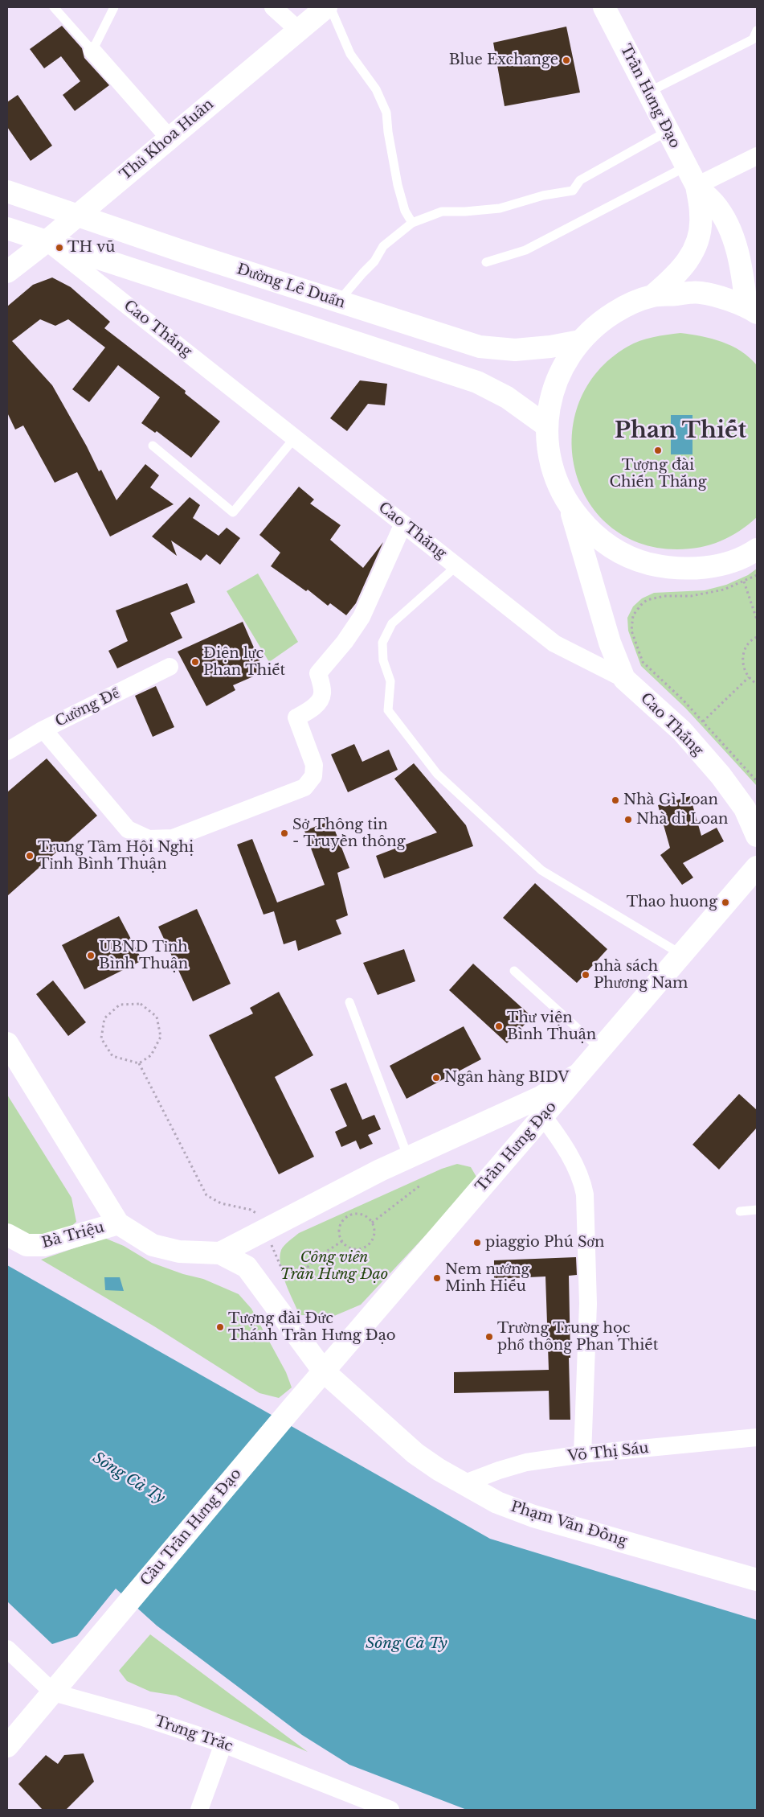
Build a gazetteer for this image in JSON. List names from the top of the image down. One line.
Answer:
{"streets":{"main road":["Trần Hưng Đạo","Thủ Khoa Huân","Đường Lê Duẩn","Cao Thắng","Bà Triệu","Phạm Văn Đồng","Cầu Trần Hưng Đạo"],"street":["Cường Để","Võ Thị Sáu","Trưng Trắc"]},"crossings":[["Trần Hưng Đạo","Phạm Văn Đồng"],["Trần Hưng Đạo","Cầu Trần Hưng Đạo"],["Thủ Khoa Huân","Đường Lê Duẩn"],["Thủ Khoa Huân","Cao Thắng"],["Võ Thị Sáu","Phạm Văn Đồng"],["Cầu Trần Hưng Đạo","Trưng Trắc"]],"districts":["Phan Thiết"],"water":["Sông Cà Ty"],"parks":["Công viên Trần Hưng Đạo"],"places":["Blue Exchange","TH vũ","Tượng đài Chiến Thắng","Điện lực Phan Thiết","Nhà Gì Loan","Nhà dì Loan","Sở Thông tin - Truyền thông","Trung Tâm Hội Nghị Tỉnh Bình Thuận","Thao huong","UBND Tỉnh Bình Thuận","nhà sách Phương Nam","Thư viện Bình Thuận","Ngân hàng BIDV","piaggio Phú Sơn","Nem nướng Minh Hiếu","Tượng đài Đức Thánh Trần Hưng Đạo","Trường Trung học phổ thông Phan Thiết"]}
